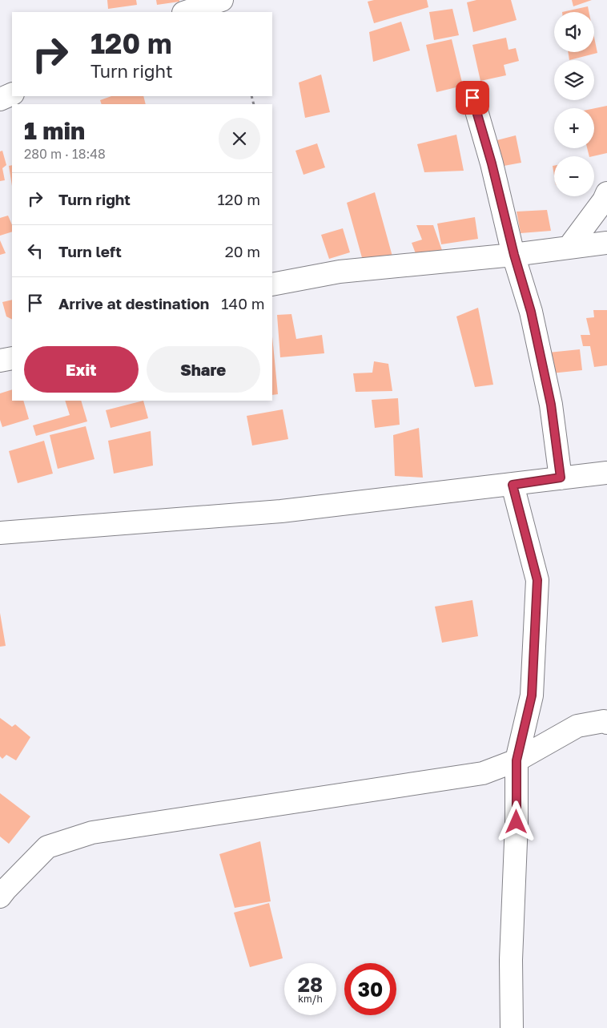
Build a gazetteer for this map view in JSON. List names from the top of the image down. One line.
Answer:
{"page":{"map_buttons":["+","−"],"turn":["120 m","Turn right"],"heading":["1 min","280 m · 18:48"],"list":[{"name":"Turn right","value":"120 m"},{"name":"Turn left","value":"20 m"},{"name":"Arrive at destination","value":"140 m"}],"buttons":["Exit","Share"],"speed":"28 km/h","limit":"30"}}
